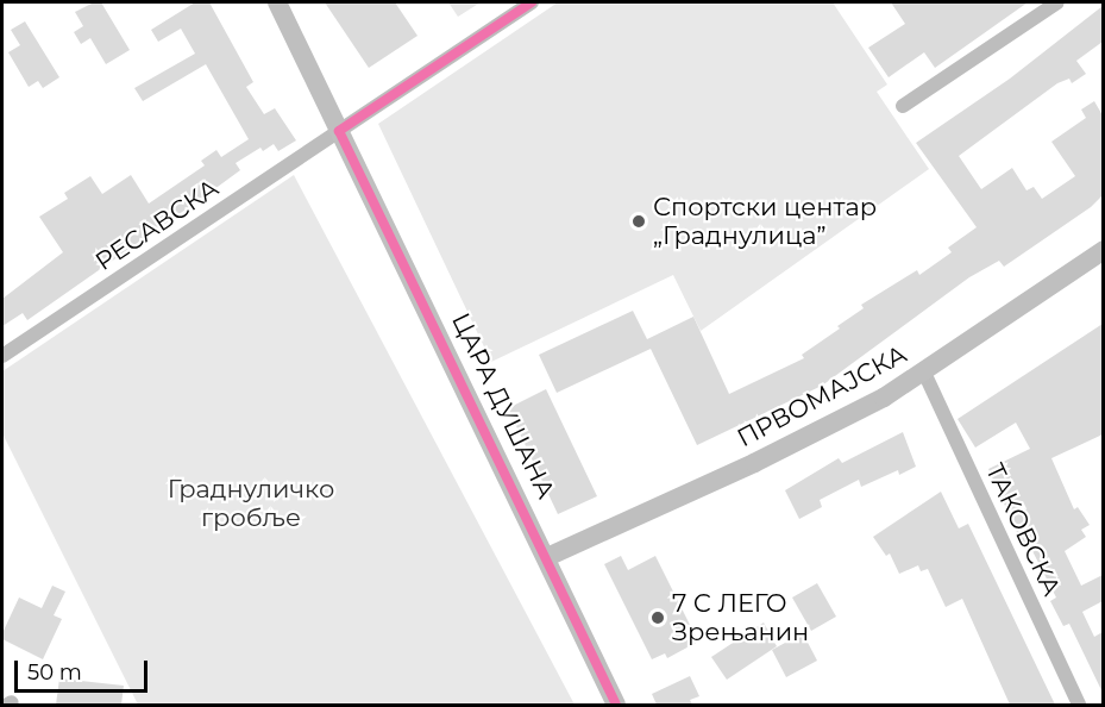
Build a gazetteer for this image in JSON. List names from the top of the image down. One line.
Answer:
{"streets":{"street":["РЕСАВСКА","ПРВОМАЈСКА","ЦАРА ДУШАНА","ТАКОВСКА"]},"crossings":[["РЕСАВСКА","ЦАРА ДУШАНА"],["ПРВОМАЈСКА","ЦАРА ДУШАНА"],["ПРВОМАЈСКА","ТАКОВСКА"]],"parks":["Граднуличко гробље"],"places":["Спортски центар „Граднулица”","7 С ЛЕГО Зрењанин"],"scale_bar":"50 m"}
